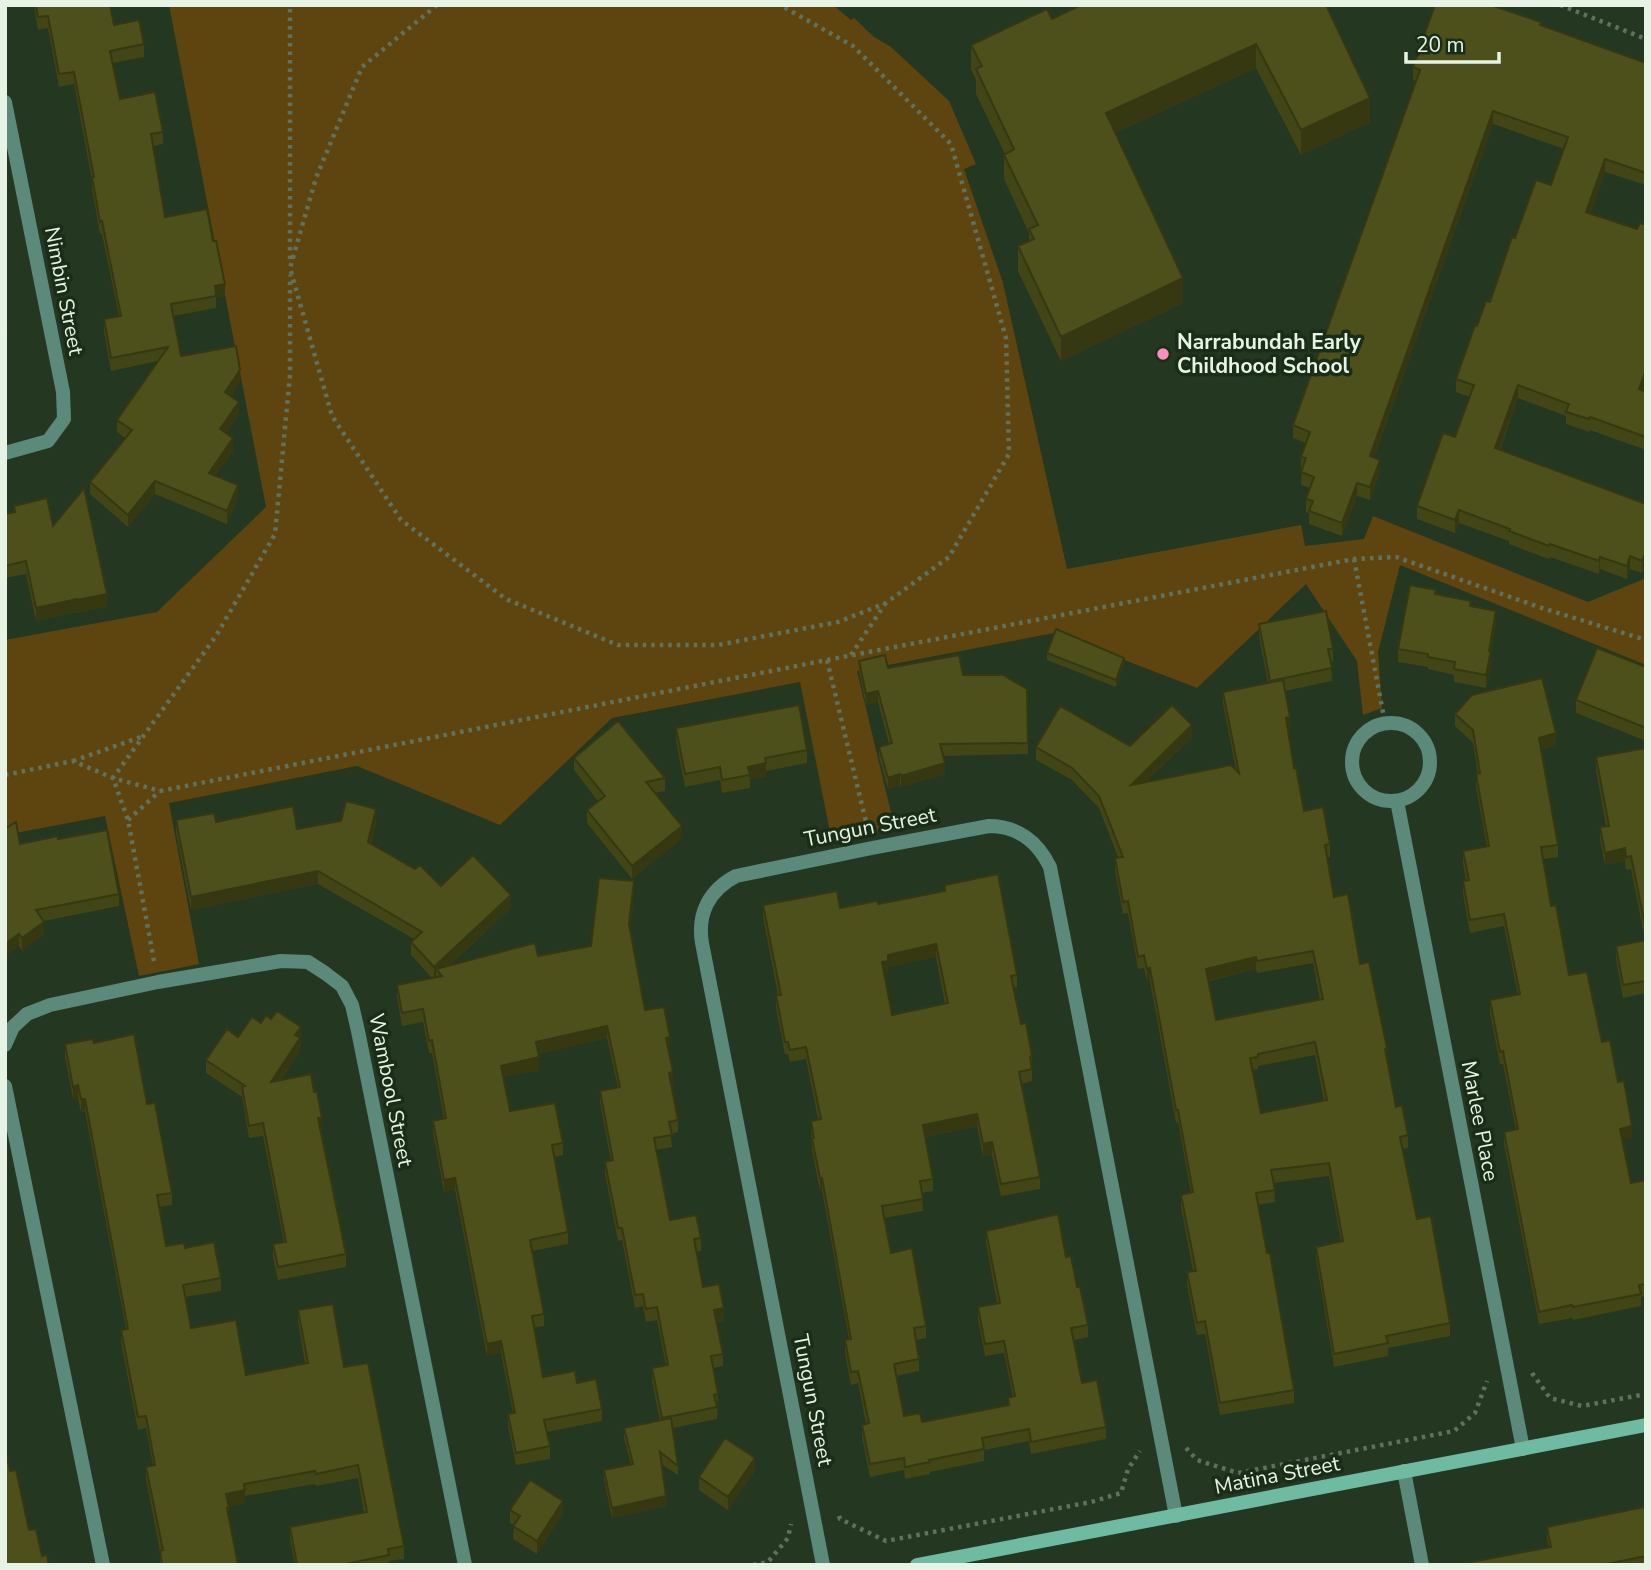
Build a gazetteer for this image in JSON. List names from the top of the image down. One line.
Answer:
{"streets":{"street":["Nimbin Street","Tungun Street","Wambool Street","Marlee Place","Matina Street"]},"crossings":[["Tungun Street","Matina Street"],["Marlee Place","Matina Street"]],"places":["Narrabundah Early Childhood School"],"scale_bar":"20 m"}
